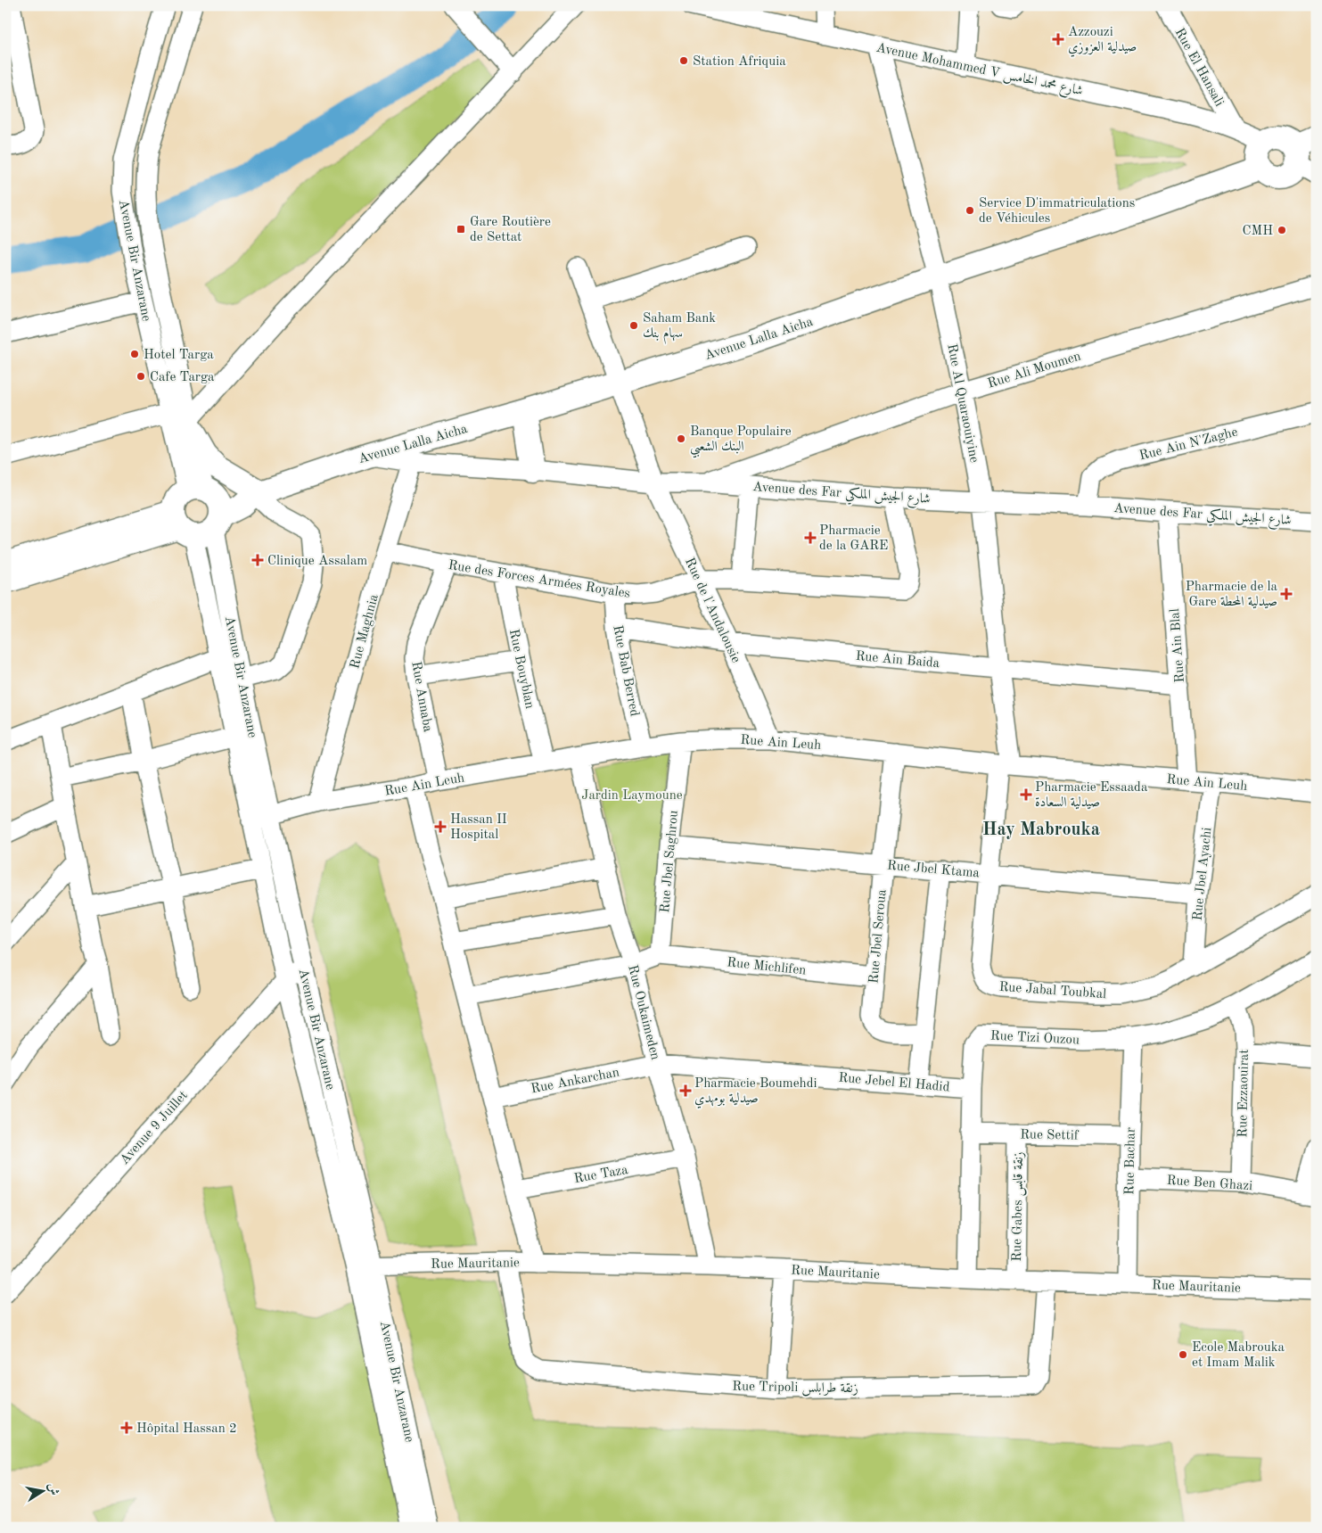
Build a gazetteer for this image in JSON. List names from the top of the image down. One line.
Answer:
{"streets":{"main road":["Avenue Lalla Aicha"],"street":["Rue El Hansali","Avenue Mohammed V شارع محمد الخامس","Avenue Bir Anzarane","Rue Ali Moumen","Rue Al Quaraouiyine","Rue Ain N'Zaghe","Avenue des Far شارع الجيش الملكي","Rue des Forces Armées Royales","Rue de l'Andalousie","Rue Maghnia","Rue Ain Blal","Rue Ain Baida","Rue Bouyblan","Rue Bab Berred","Rue Annaba","Rue Ain Leuh","Rue Jbel Saghrou","Rue Jbel Ktama","Rue Jbel Ayachi","Rue Jbel Seroua","Rue Michlifen","Rue Jabal Toubkal","Rue Oukaimeden","Rue Tizi Ouzou","Rue Ankarchan","Rue Jebel El Hadid","Rue Ezzaouirat","Avenue 9 Juillet","Rue Settif","Rue Bachar","Rue Taza","Rue Ben Ghazi","Rue Gabes زنقة قابس","Rue Mauritanie","Rue Tripoli زنقة طرابلس"]},"crossings":[["Rue El Hansali","Avenue Mohammed V شارع محمد الخامس"],["Avenue Mohammed V شارع محمد الخامس","Avenue Lalla Aicha"],["Avenue Mohammed V شارع محمد الخامس","Rue Al Quaraouiyine"],["Avenue Bir Anzarane","Avenue Lalla Aicha"],["Avenue Bir Anzarane","Rue Ain Leuh"],["Avenue Bir Anzarane","Avenue 9 Juillet"],["Avenue Bir Anzarane","Rue Mauritanie"],["Avenue Lalla Aicha","Rue Al Quaraouiyine"],["Avenue Lalla Aicha","Avenue des Far شارع الجيش الملكي"],["Avenue Lalla Aicha","Rue de l'Andalousie"],["Rue Ali Moumen","Rue Al Quaraouiyine"],["Rue Ali Moumen","Avenue des Far شارع الجيش الملكي"],["Rue Al Quaraouiyine","Avenue des Far شارع الجيش الملكي"],["Rue Al Quaraouiyine","Rue Ain Baida"],["Rue Al Quaraouiyine","Rue Ain Leuh"],["Rue Al Quaraouiyine","Rue Jabal Toubkal"],["Rue Ain N'Zaghe","Avenue des Far شارع الجيش الملكي"],["Avenue des Far شارع الجيش الملكي","Rue des Forces Armées Royales"],["Avenue des Far شارع الجيش الملكي","Rue de l'Andalousie"],["Avenue des Far شارع الجيش الملكي","Rue Maghnia"],["Avenue des Far شارع الجيش الملكي","Rue Ain Blal"],["Rue des Forces Armées Royales","Rue de l'Andalousie"],["Rue des Forces Armées Royales","Rue Maghnia"],["Rue des Forces Armées Royales","Rue Bouyblan"],["Rue des Forces Armées Royales","Rue Bab Berred"],["Rue des Forces Armées Royales","Rue Annaba"],["Rue de l'Andalousie","Rue Ain Baida"],["Rue de l'Andalousie","Rue Ain Leuh"],["Rue Maghnia","Rue Ain Leuh"],["Rue Ain Blal","Rue Ain Baida"],["Rue Ain Blal","Rue Ain Leuh"],["Rue Ain Baida","Rue Bab Berred"],["Rue Bouyblan","Rue Ain Leuh"],["Rue Bab Berred","Rue Ain Leuh"],["Rue Annaba","Rue Ain Leuh"],["Rue Ain Leuh","Rue Jbel Saghrou"],["Rue Ain Leuh","Rue Jbel Ayachi"],["Rue Ain Leuh","Rue Jbel Seroua"],["Rue Ain Leuh","Rue Jabal Toubkal"],["Rue Ain Leuh","Rue Oukaimeden"],["Rue Jbel Saghrou","Rue Jbel Ktama"],["Rue Jbel Saghrou","Rue Michlifen"],["Rue Jbel Ktama","Rue Jbel Ayachi"],["Rue Jbel Ktama","Rue Jbel Seroua"],["Rue Jbel Ktama","Rue Jabal Toubkal"],["Rue Jbel Ayachi","Rue Jabal Toubkal"],["Rue Jbel Seroua","Rue Michlifen"],["Rue Oukaimeden","Rue Ankarchan"],["Rue Oukaimeden","Rue Jebel El Hadid"],["Rue Oukaimeden","Rue Taza"],["Rue Oukaimeden","Rue Mauritanie"],["Rue Tizi Ouzou","Rue Jebel El Hadid"],["Rue Tizi Ouzou","Rue Ezzaouirat"],["Rue Tizi Ouzou","Rue Settif"],["Rue Tizi Ouzou","Rue Bachar"],["Rue Tizi Ouzou","Rue Mauritanie"],["Rue Ankarchan","Rue Jebel El Hadid"],["Rue Ezzaouirat","Rue Ben Ghazi"],["Rue Settif","Rue Bachar"],["Rue Settif","Rue Gabes زنقة قابس"],["Rue Bachar","Rue Ben Ghazi"],["Rue Bachar","Rue Mauritanie"],["Rue Gabes زنقة قابس","Rue Mauritanie"],["Rue Mauritanie","Rue Tripoli زنقة طرابلس"]],"districts":["Hay Mabrouka"],"parks":["Jardin Laymoune"],"places":{"health":["Azzouzi صيدلية العزوزي","Pharmacie de la GARE","Clinique Assalam","Pharmacie de la Gare صيدلية المحطة","Pharmacie Essaada صيدلية السعادة","Hassan II Hospital","Pharmacie Boumehdi صيدلية بومهدي","Hôpital Hassan 2"],"other":["Station Afriquia","Service D'immatriculations de Véhicules","CMH","Saham Bank سهام بنك","Hotel Targa","Cafe Targa","Banque Populaire البنك الشعبي","Ecole Mabrouka et Imam Malik"],"transit":["Gare Routière de Settat"]},"north":"right"}
